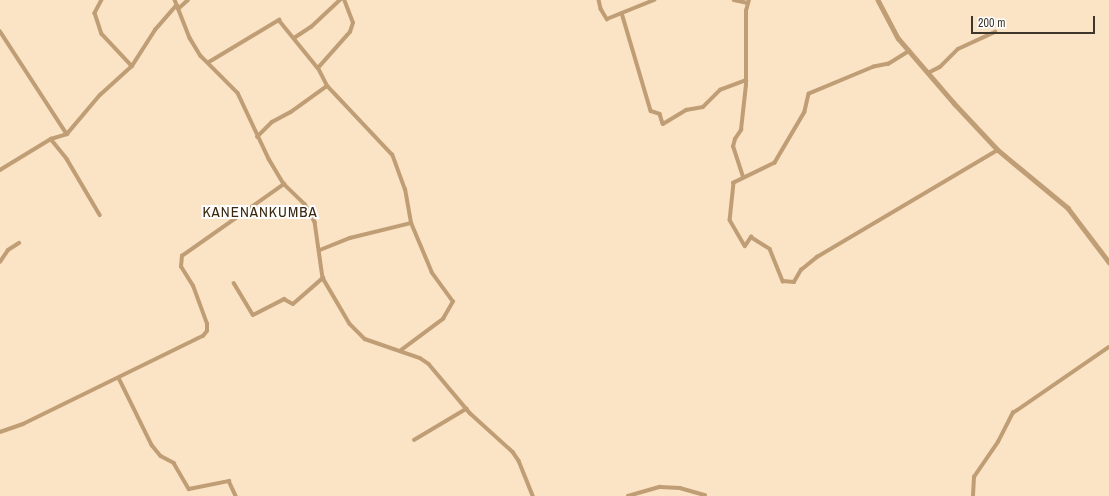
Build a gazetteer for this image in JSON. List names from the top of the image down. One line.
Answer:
{"districts":["KANENANKUMBA"],"scale_bar":"200 m"}
